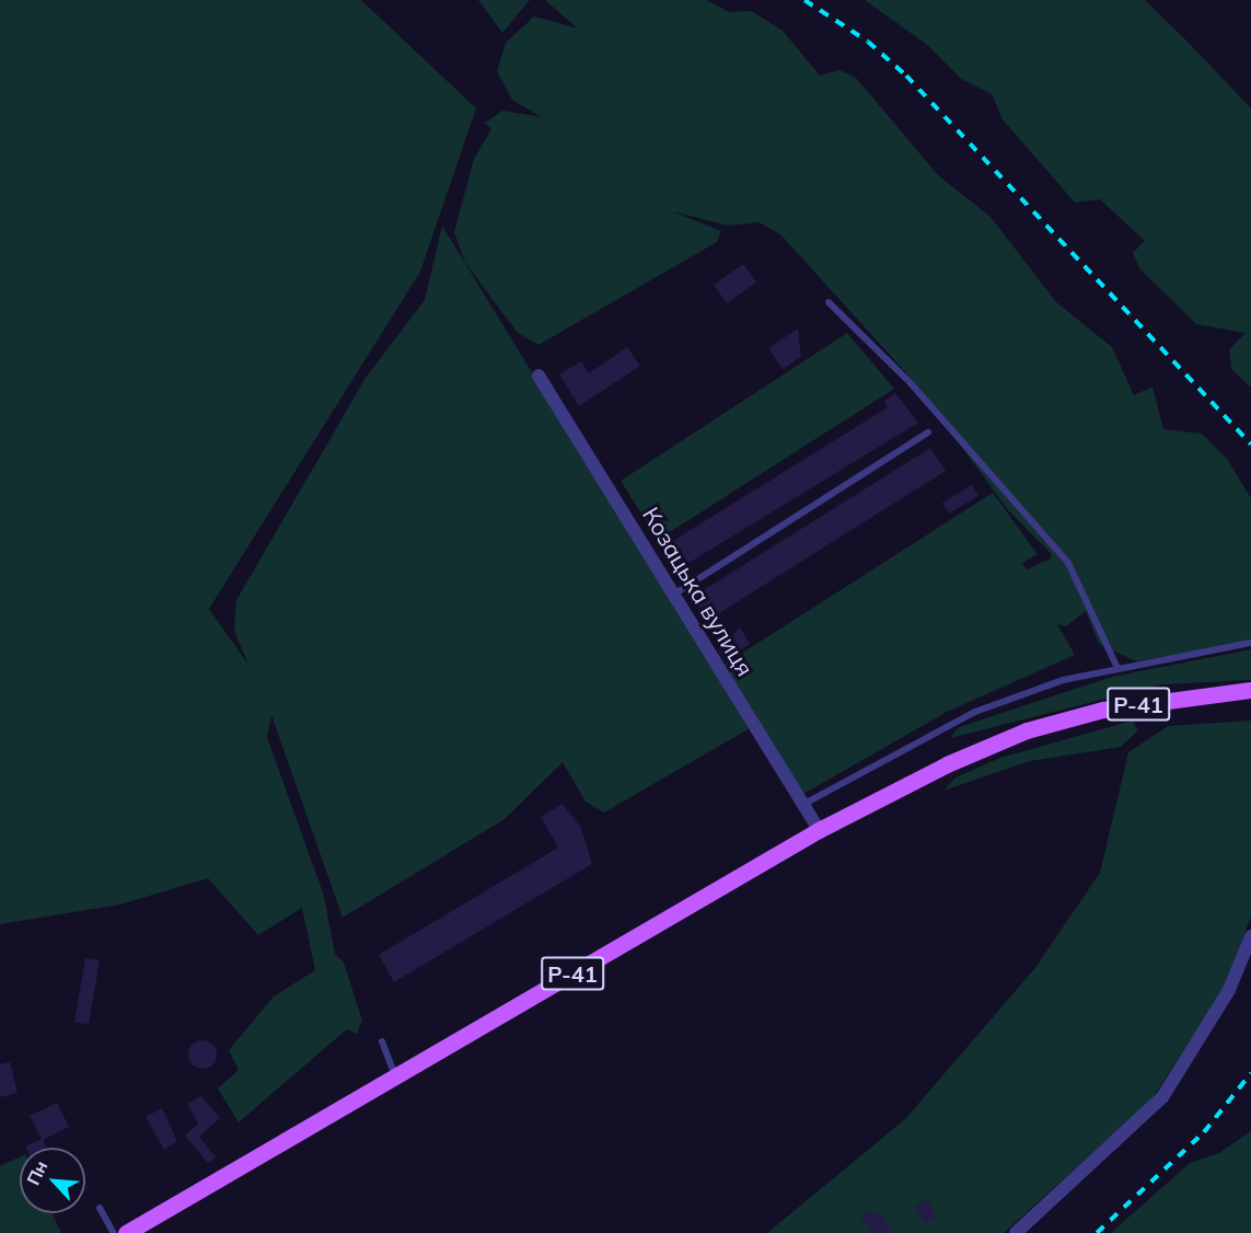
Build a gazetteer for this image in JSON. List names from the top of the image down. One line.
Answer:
{"streets":{"main road":["Р-41"],"street":["Козацька вулиця"]},"crossings":[["Козацька вулиця","Р-41"]],"north":"top left"}
